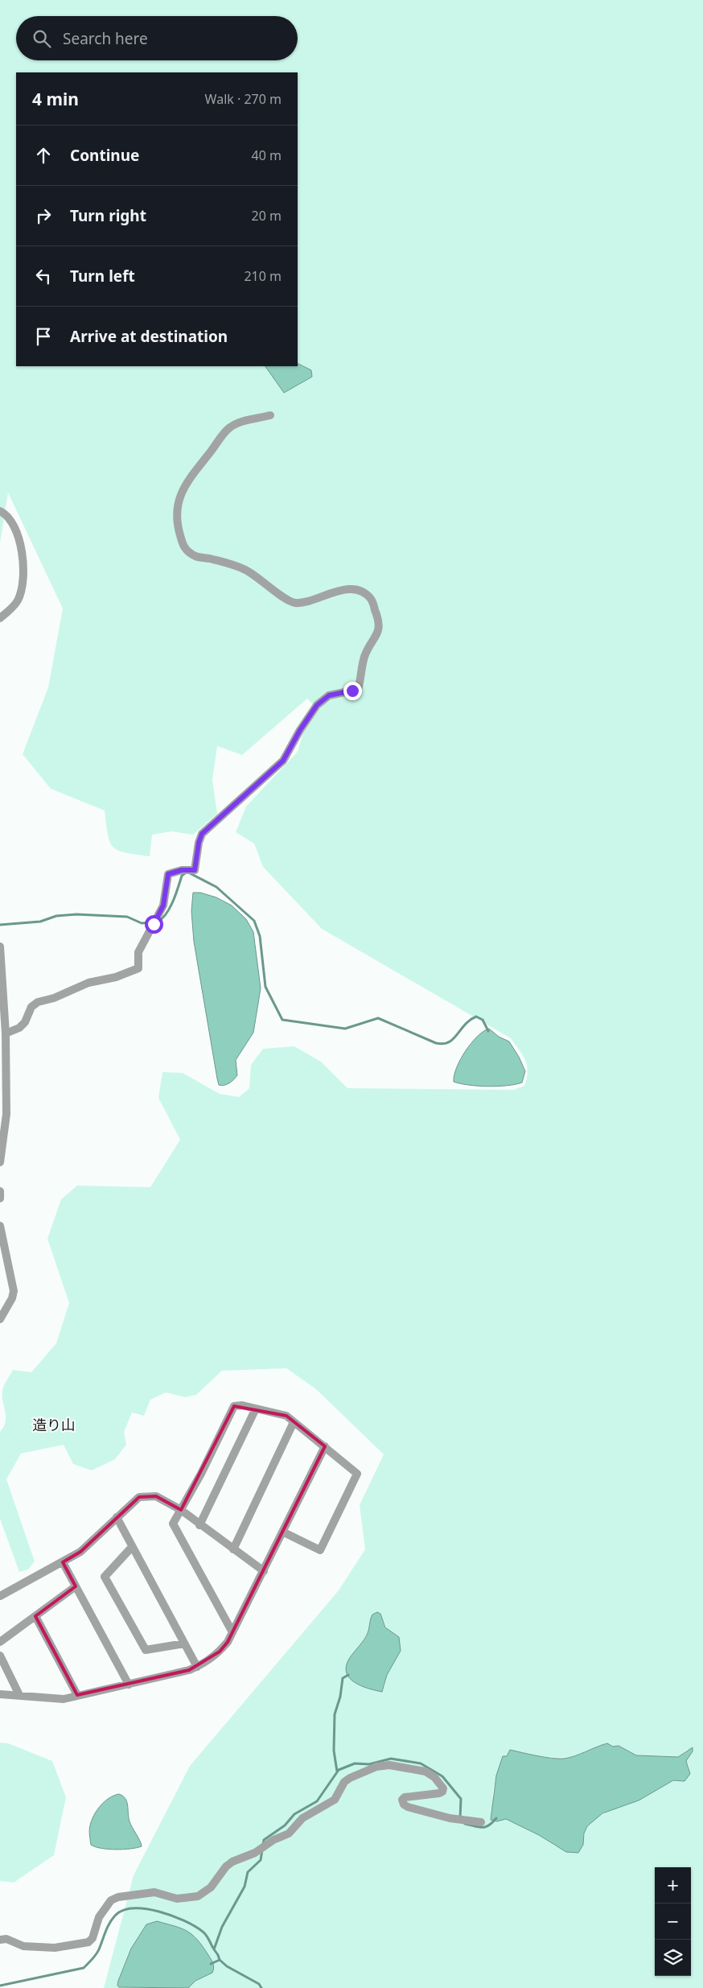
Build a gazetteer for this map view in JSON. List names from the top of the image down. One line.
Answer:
{"districts":["造り山"],"page":{"search":"Search here","heading":["4 min","Walk · 270 m"],"list":[["Continue","40 m"],["Turn right","20 m"],["Turn left","210 m"],"Arrive at destination"],"map_buttons":["+","−"]}}
